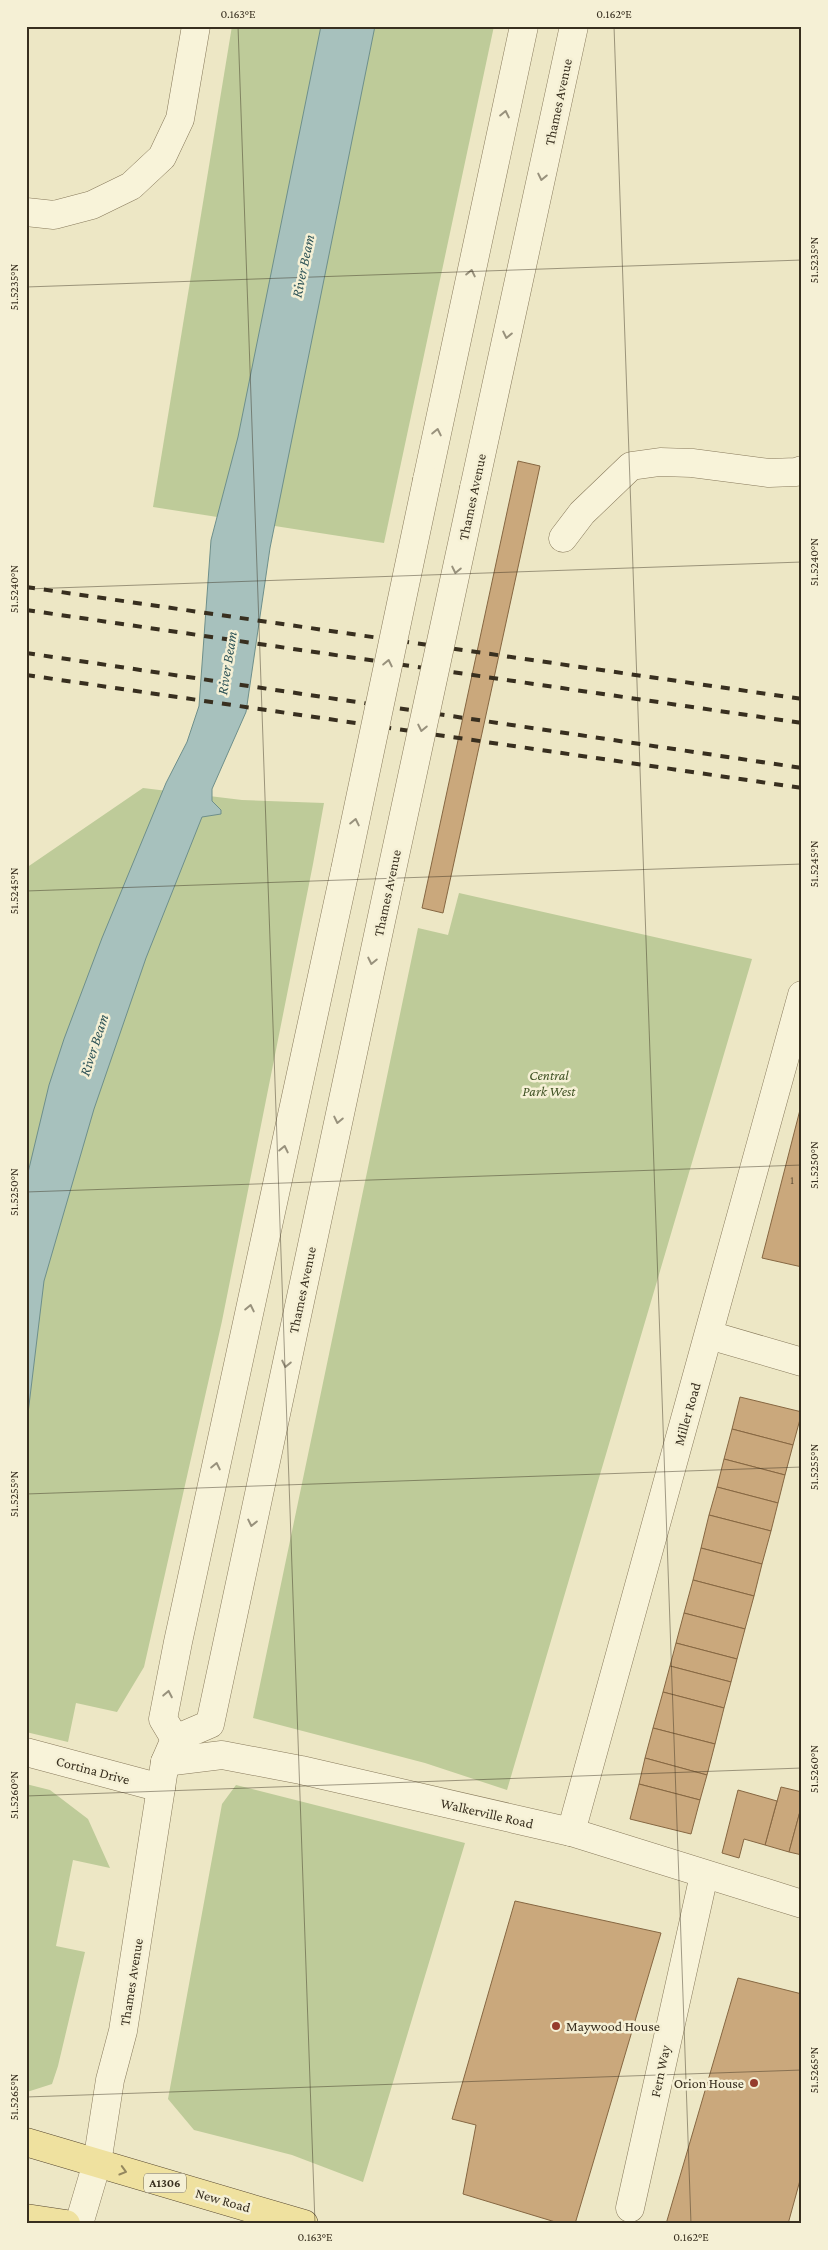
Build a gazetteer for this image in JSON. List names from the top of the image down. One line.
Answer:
{"streets":{"main road":["A1306","New Road"],"street":["Thames Avenue","Miller Road","Cortina Drive","Walkerville Road","Fern Way"]},"crossings":[["Thames Avenue","Cortina Drive"],["Thames Avenue","Walkerville Road"],["Thames Avenue","New Road"],["Miller Road","Walkerville Road"],["Walkerville Road","Fern Way"]],"one_way":["New Road"],"water":["River Beam"],"parks":["Central Park West"],"places":["Maywood House","Orion House"],"house_numbers":["1"],"coordinates":["0.163°E","0.162°E","51.5235°N","51.5240°N","51.5245°N","51.5250°N","51.5255°N","51.5260°N","51.5265°N"]}
